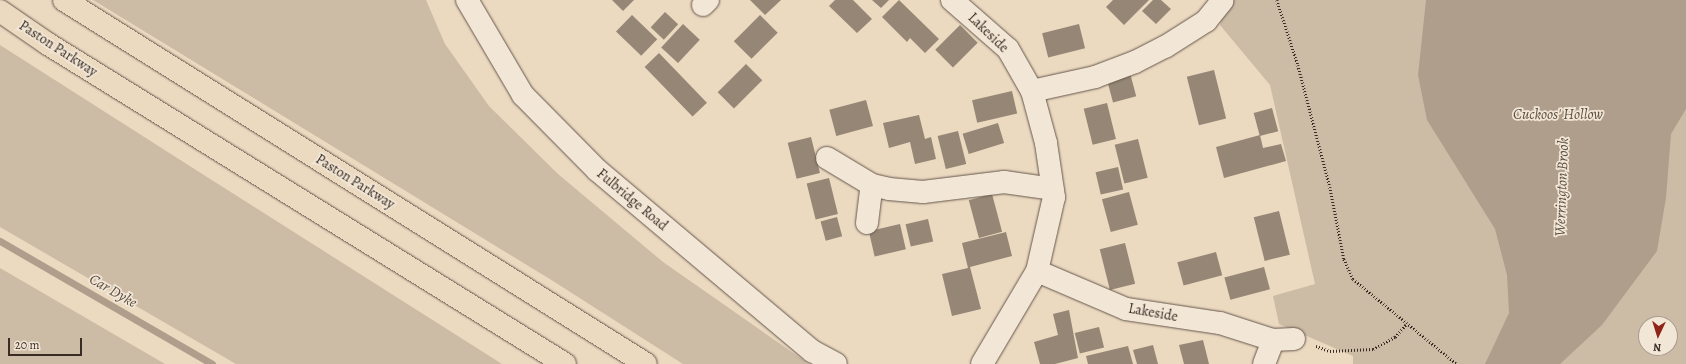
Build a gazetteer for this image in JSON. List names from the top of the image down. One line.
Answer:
{"streets":{"highway":["Paston Parkway"],"street":["Lakeside","Fulbridge Road"]},"water":["Cuckoos' Hollow","Werrington Brook","Car Dyke"],"scale_bar":"20 m","north":"bottom"}
